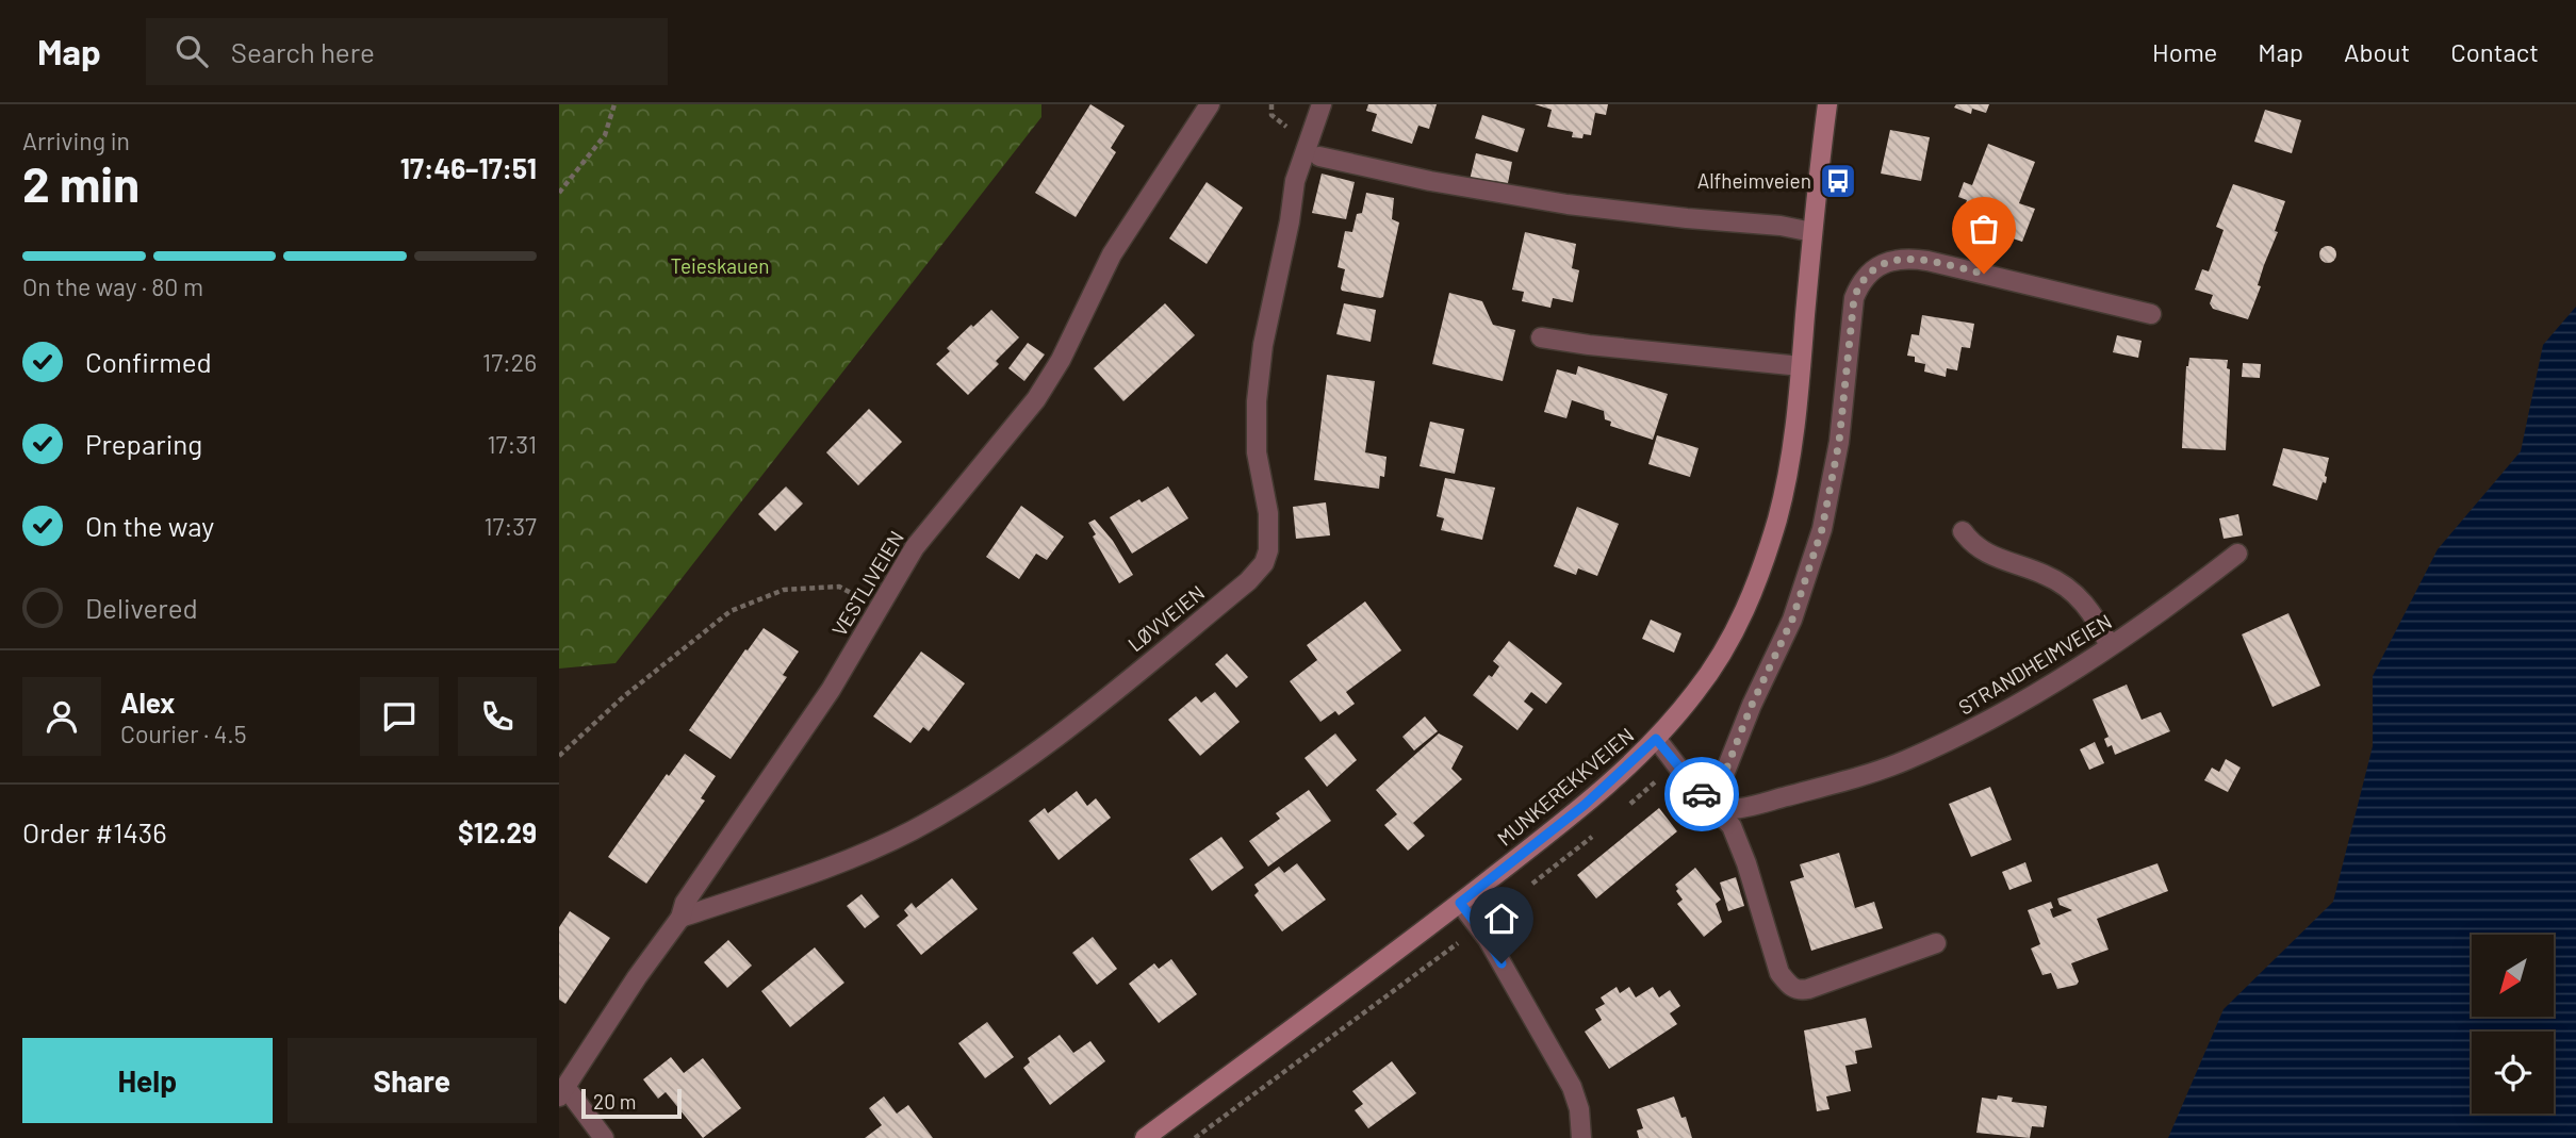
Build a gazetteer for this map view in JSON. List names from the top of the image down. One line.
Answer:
{"streets":{"main road":["MUNKEREKKVEIEN"],"street":["VESTLIVEIEN","LØVVEIEN","STRANDHEIMVEIEN"]},"crossings":[["VESTLIVEIEN","LØVVEIEN"]],"parks":["Teieskauen"],"places":{"bus stop":["Alfheimveien"]},"scale_bar":"20 m","north":"bottom left","page":{"header":"Map","search":"Search here","nav":["Home","Map","About","Contact"],"heading":["2 min","Arriving in","17:46–17:51"],"panel":["Alex","Courier · 4.5","Order #1436","$12.29"],"bar":"On the way · 80 m","list":[["Confirmed","17:26"],["Preparing","17:31"],["On the way","17:37"],"Delivered"],"buttons":["Help","Share"],"scale":"20 m"}}
